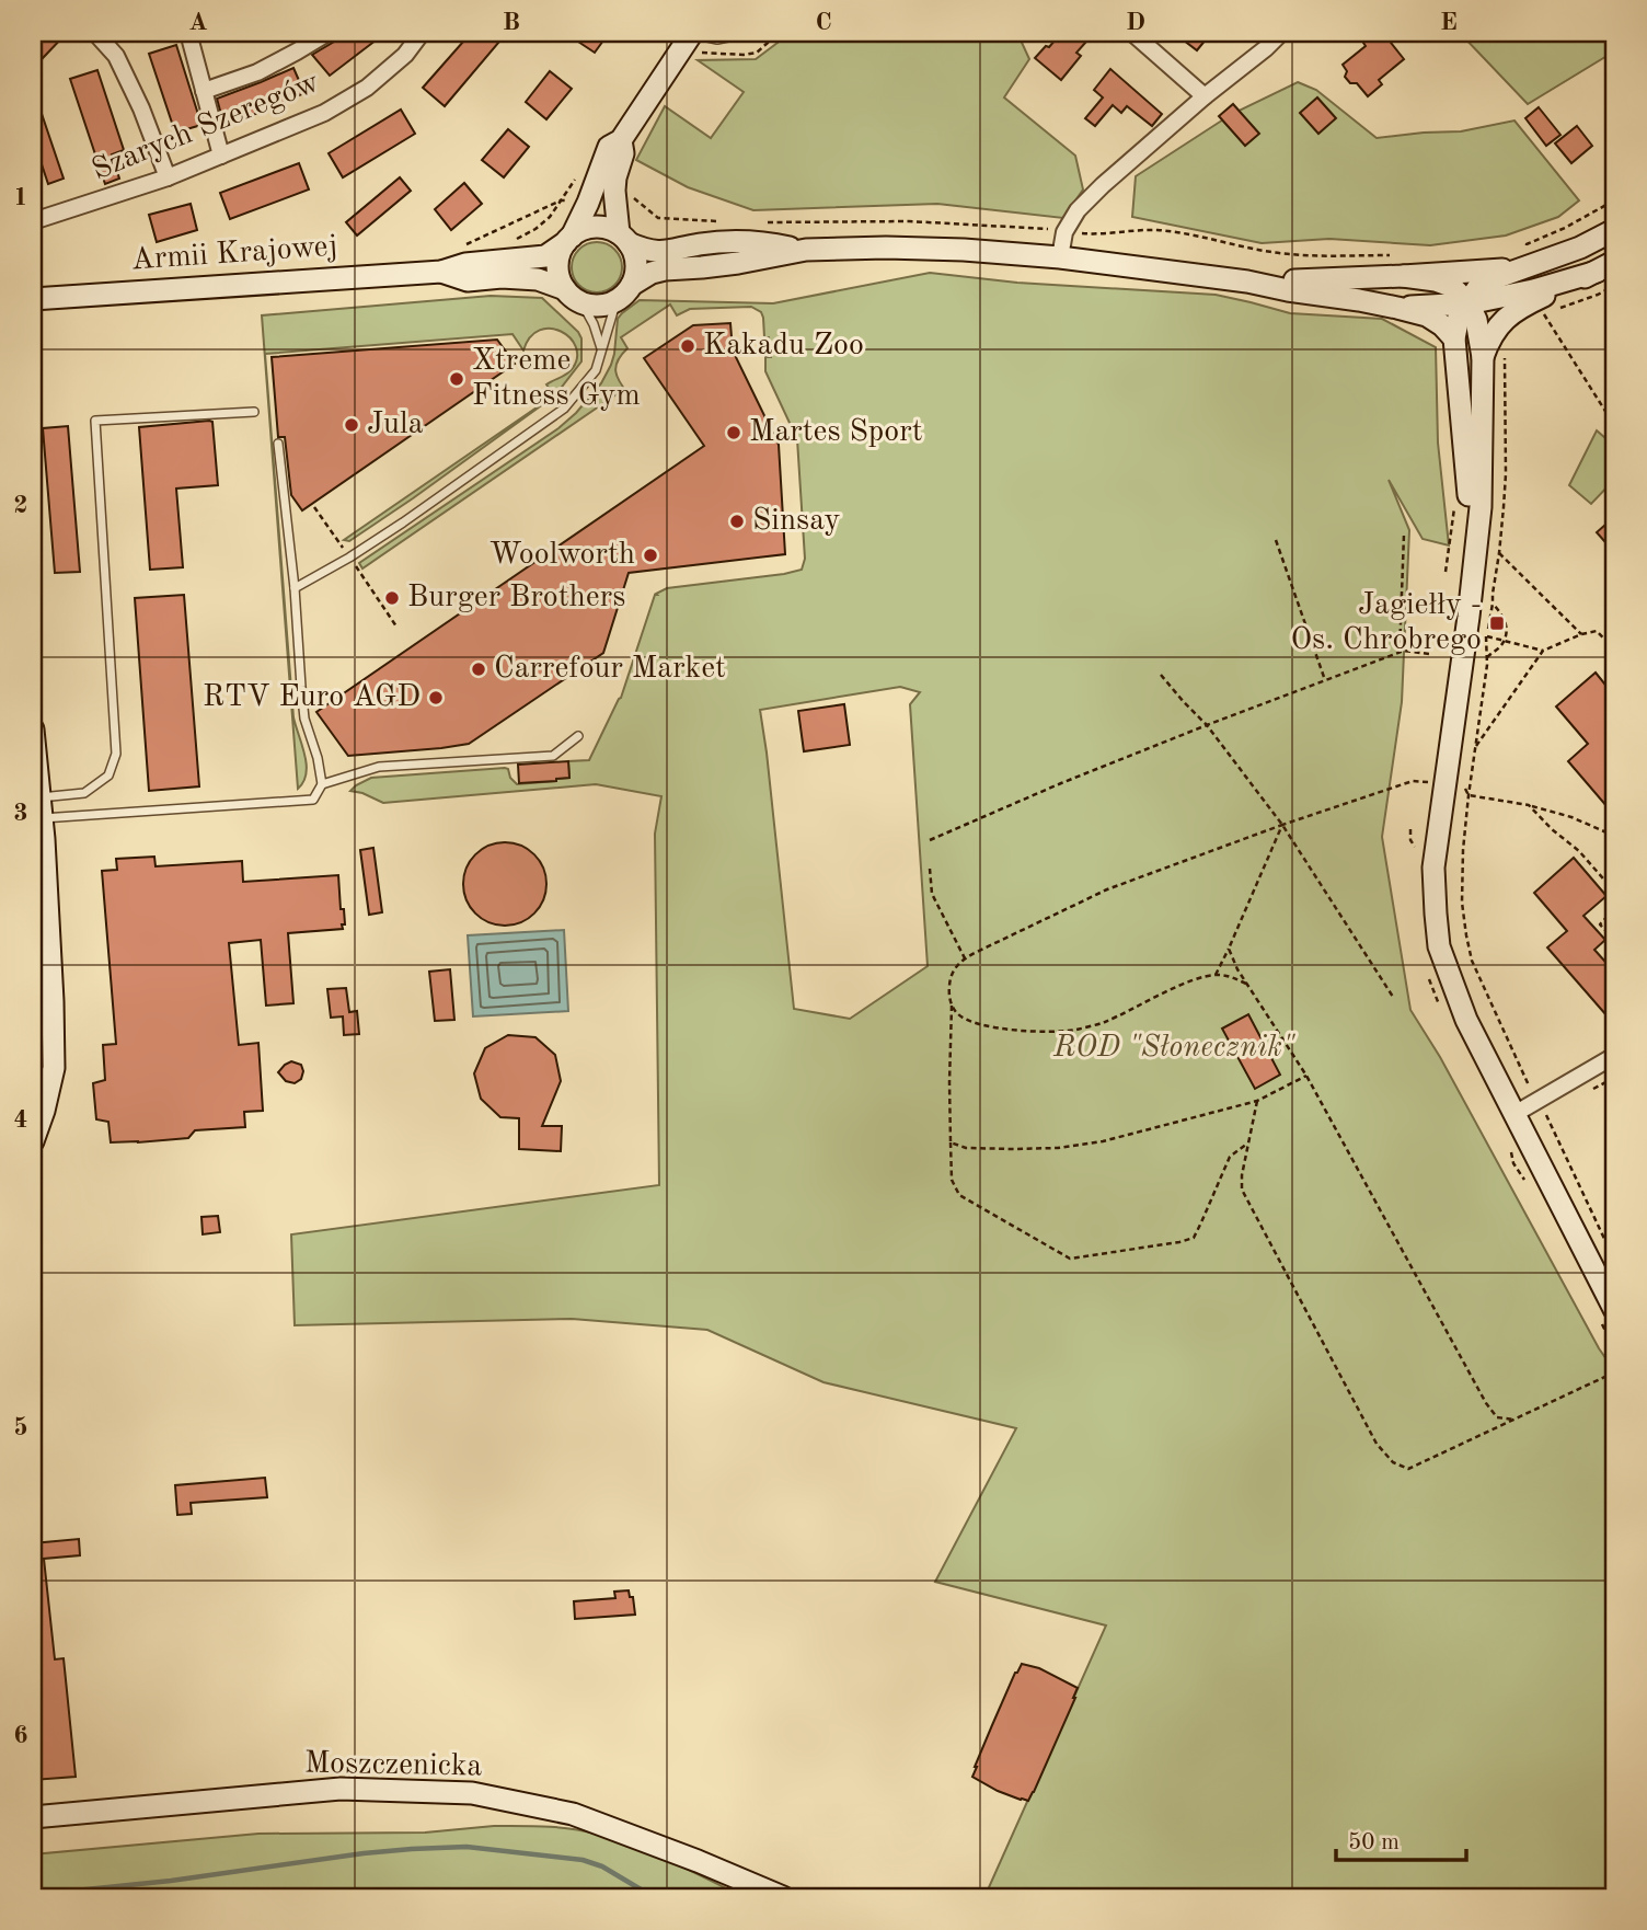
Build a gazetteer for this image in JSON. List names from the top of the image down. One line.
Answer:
{"streets":{"street":["Szarych Szeregów","Armii Krajowej","Moszczenicka"]},"parks":["ROD \"Słonecznik\""],"places":{"other":["Kakadu Zoo","Xtreme Fitness Gym","Jula","Martes Sport","Sinsay","Woolworth","Burger Brothers","Carrefour Market","RTV Euro AGD"],"transit":["Jagiełły - Os. Chrobrego"]},"scale_bar":"50 m","grid":{"columns":["A","B","C","D","E"],"rows":["1","2","3","4","5","6"]}}
